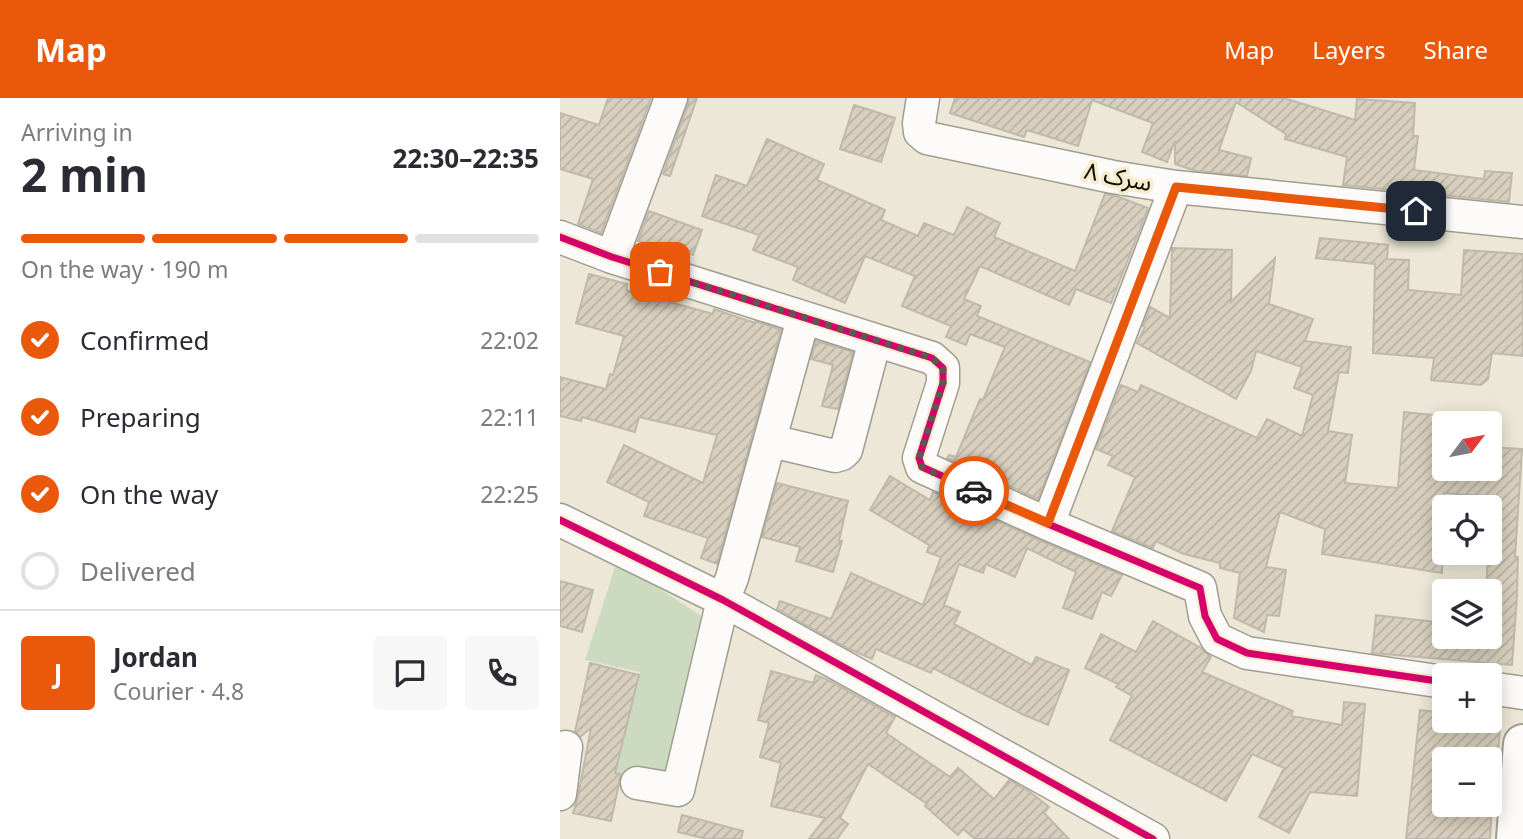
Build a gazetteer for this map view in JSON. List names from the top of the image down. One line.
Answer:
{"streets":{"street":["سرک ۸"]},"north":"top right","page":{"header":"Map","nav":["Map","Layers","Share"],"heading":["2 min","Arriving in","22:30–22:35"],"panel":["Jordan","Courier · 4.8"],"bar":"On the way · 190 m","list":[["Confirmed","22:02"],["Preparing","22:11"],["On the way","22:25"],"Delivered"],"map_buttons":["+","−"],"round":"J"}}
